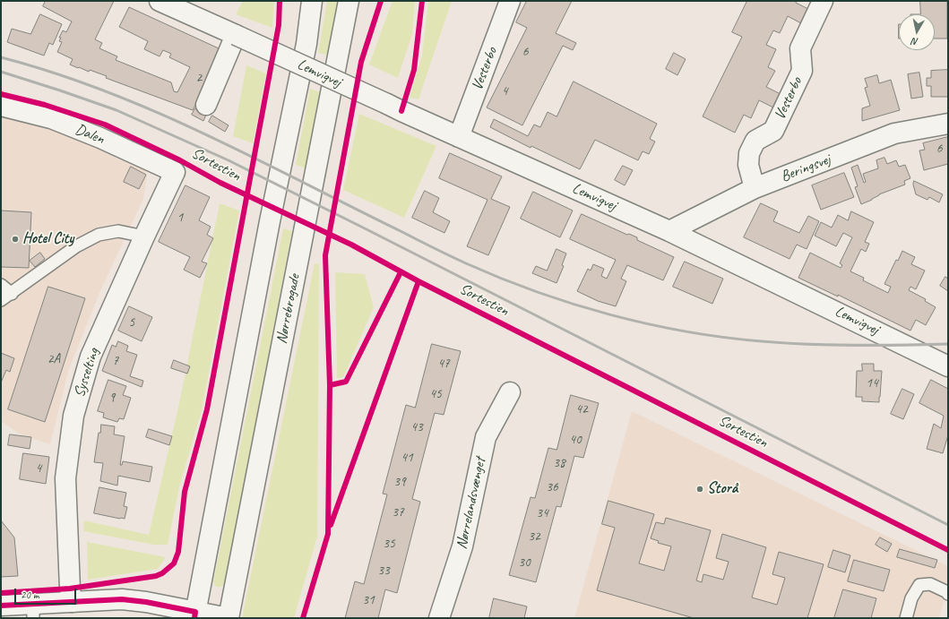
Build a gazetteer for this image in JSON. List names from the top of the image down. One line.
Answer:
{"streets":{"street":["Vesterbo","Lemvigvej","Dalen","Beringsvej","Nørrebrogade","Sysselting","Nørrelandsvænget"],"cycle path":["Sortestien"]},"crossings":[["Vesterbo","Lemvigvej"],["Vesterbo","Beringsvej"],["Lemvigvej","Beringsvej"],["Dalen","Sysselting"]],"places":["Hotel City","Storå"],"house_numbers":["6","2","4","6","1","5","2A","7","47","14","45","9","42","43","40","41","38","4","39","36","37","34","32","35","30","33","31"],"scale_bar":"20 m","north":"bottom"}
